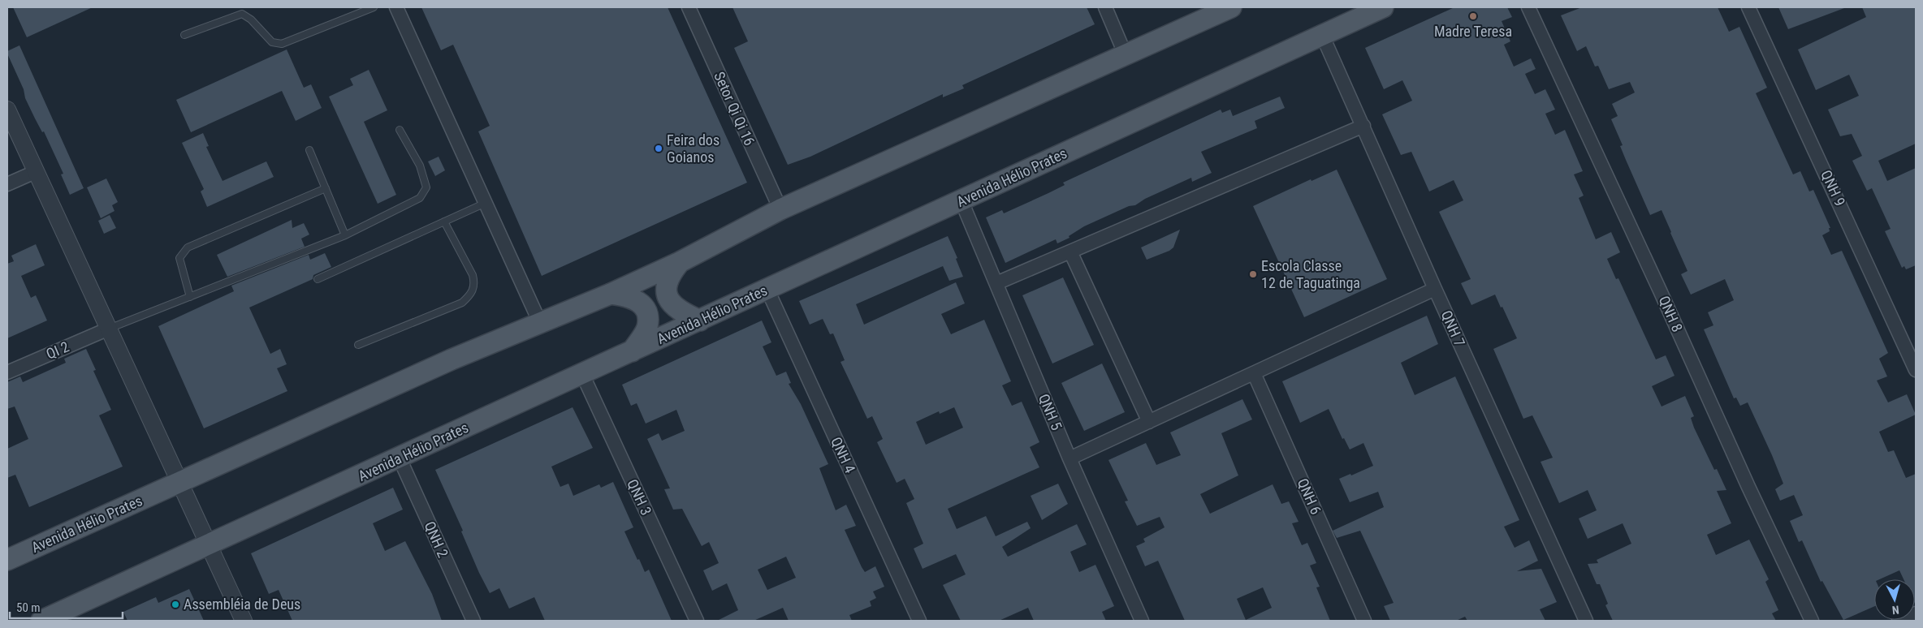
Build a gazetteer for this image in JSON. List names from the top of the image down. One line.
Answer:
{"streets":{"main road":["Avenida Hélio Prates"],"street":["Setor Qi Qi 16","QNH 9","QNH 8","QNH 7","QI 2","QNH 5","QNH 4","QNH 6","QNH 3","QNH 2"]},"crossings":[["Setor Qi Qi 16","Avenida Hélio Prates"],["Avenida Hélio Prates","QNH 7"],["Avenida Hélio Prates","QNH 5"],["Avenida Hélio Prates","QNH 4"],["Avenida Hélio Prates","QNH 3"],["Avenida Hélio Prates","QNH 2"]],"places":["Madre Teresa","Feira dos Goianos","Escola Classe 12 de Taguatinga","Assembléia de Deus"],"scale_bar":"50 m","north":"bottom"}
